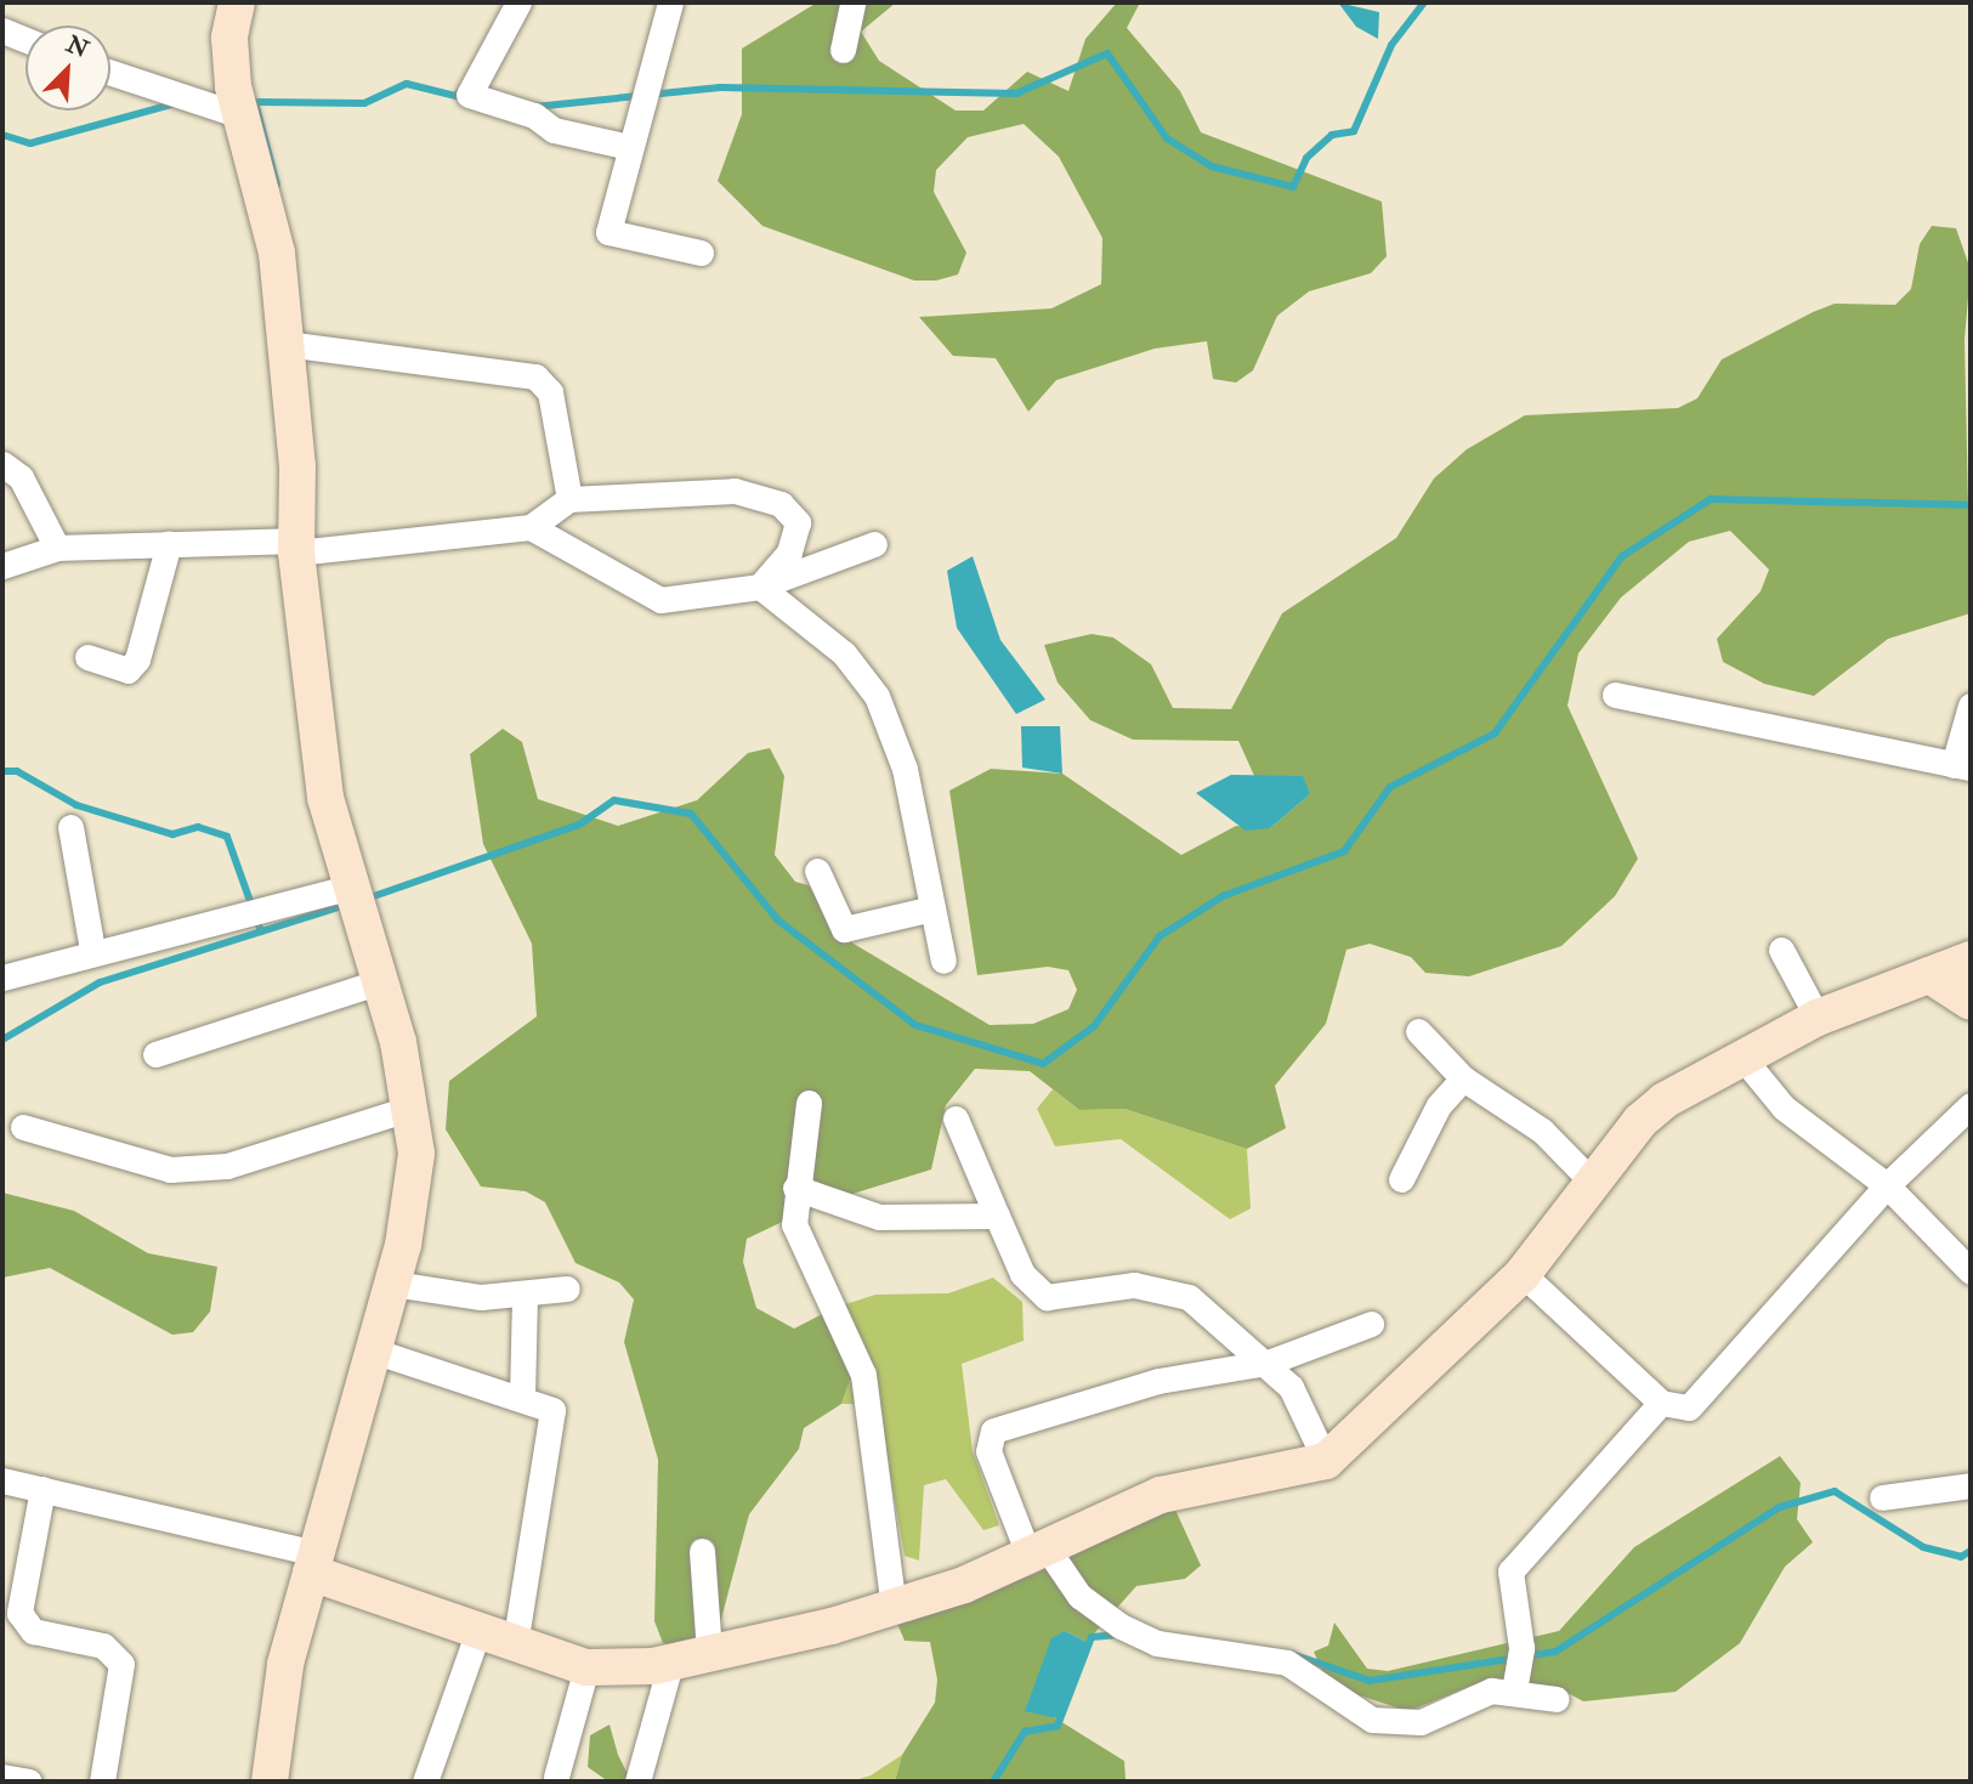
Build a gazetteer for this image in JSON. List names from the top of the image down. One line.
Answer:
{"north":"top right"}
